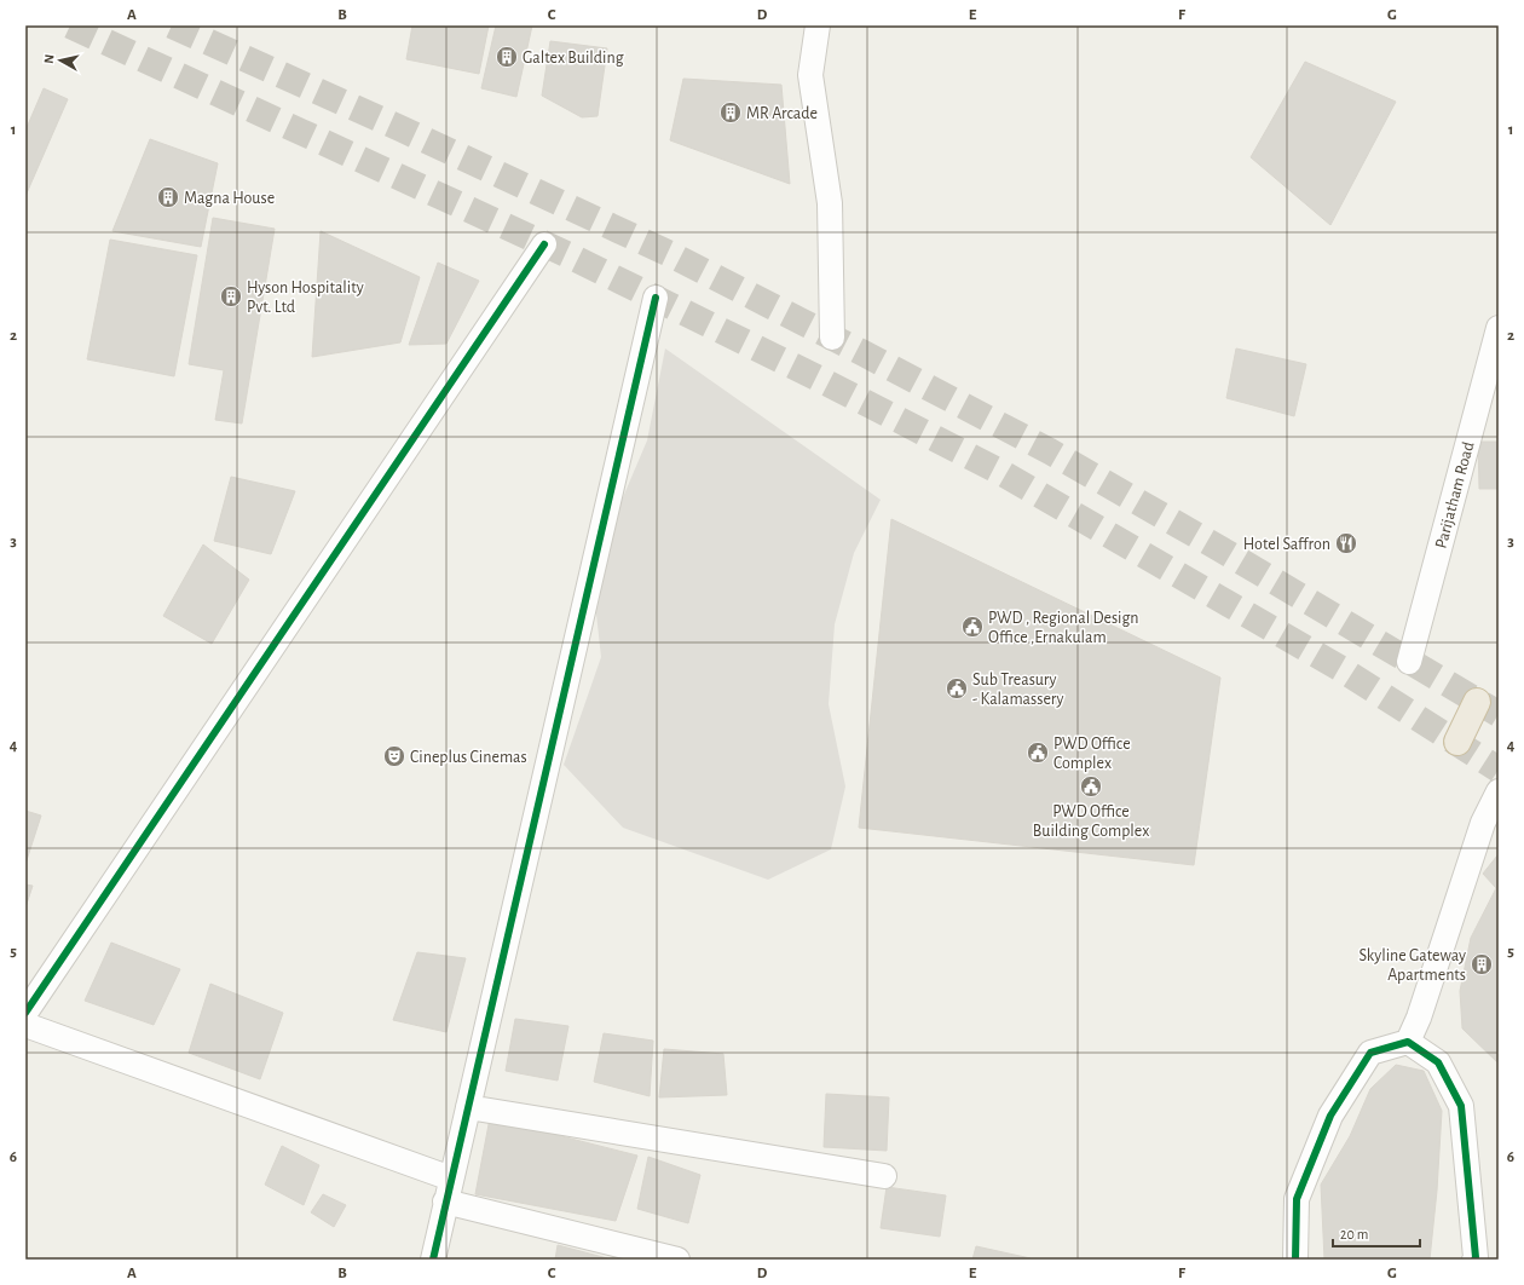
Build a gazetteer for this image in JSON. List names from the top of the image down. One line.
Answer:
{"streets":{"street":["Parijatham Road"]},"places":{"building":["Galtex Building","MR Arcade","Magna House","Hyson Hospitality Pvt. Ltd","Skyline Gateway Apartments"],"restaurant":["Hotel Saffron"],"public building":["PWD , Regional Design Office ,Ernakulam","Sub Treasury - Kalamassery","PWD Office Complex","PWD Office Building Complex"],"theatre":["Cineplus Cinemas"]},"scale_bar":"20 m","north":"left","grid":{"columns":["A","B","C","D","E","F","G"],"rows":["1","2","3","4","5","6"]}}
